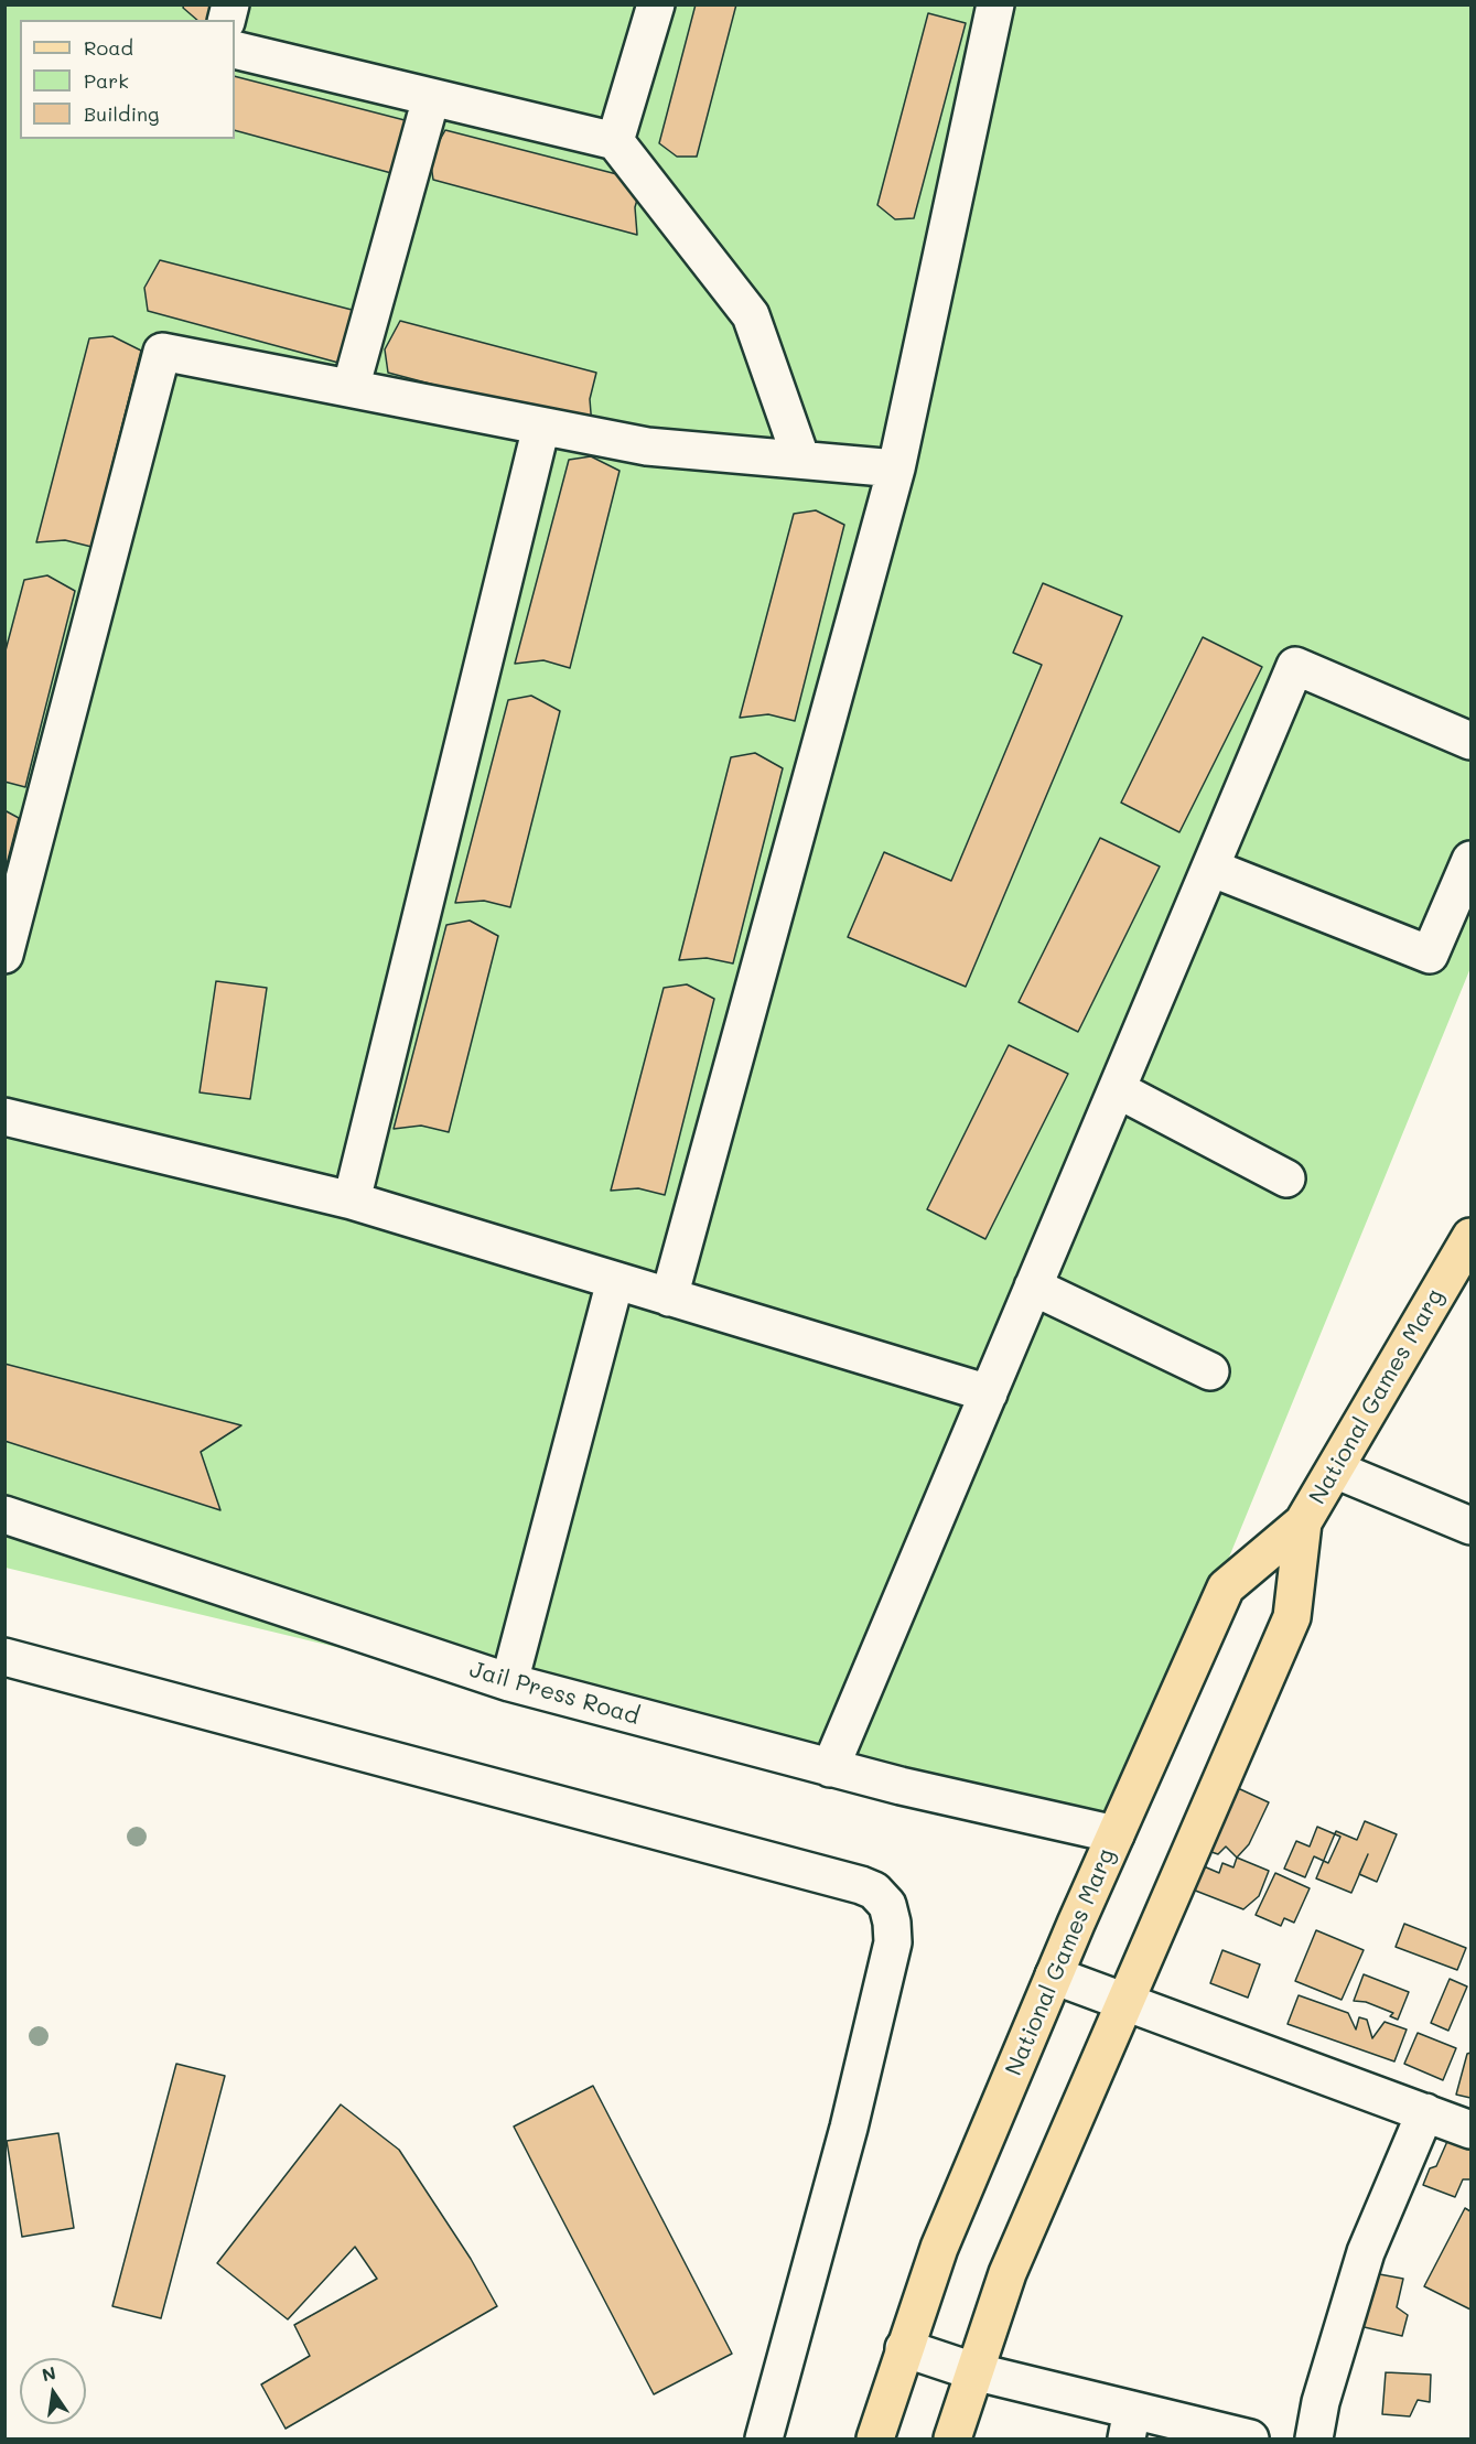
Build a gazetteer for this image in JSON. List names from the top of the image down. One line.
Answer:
{"streets":{"main road":["National Games Marg"],"street":["Jail Press Road"]},"crossings":[["National Games Marg","Jail Press Road"]],"legend":["Road","Park","Building"],"north":"top"}
